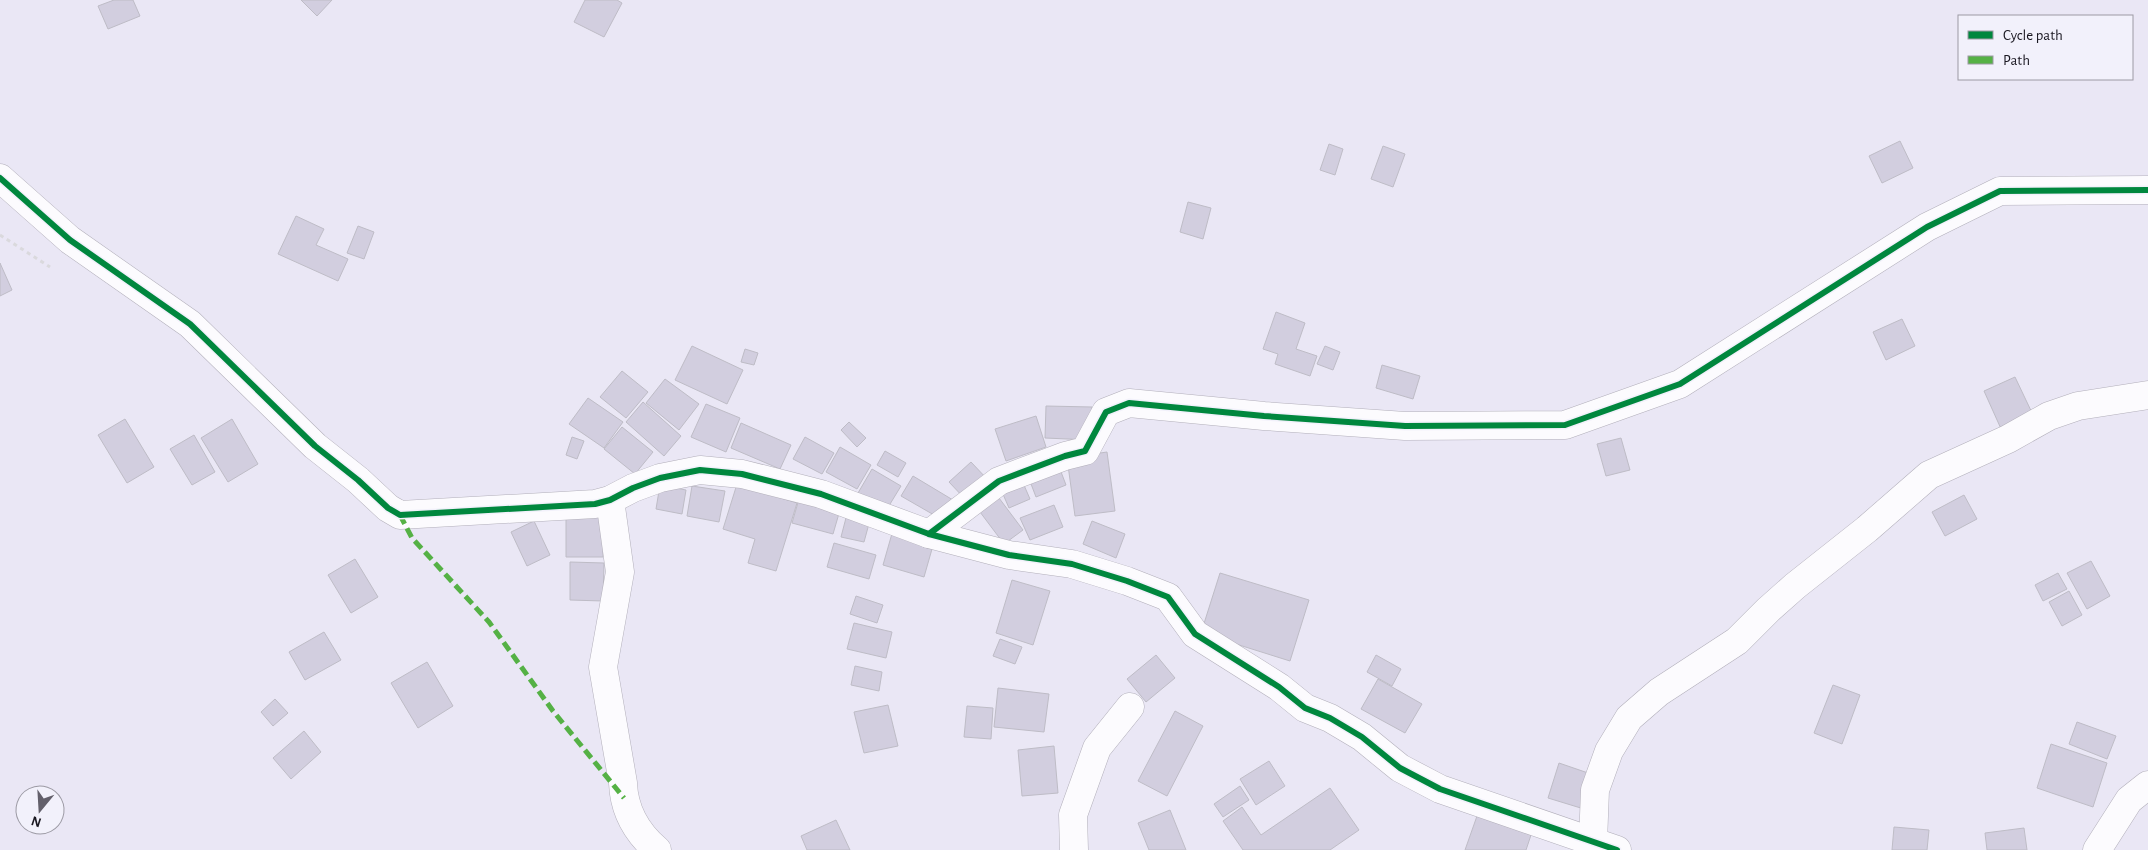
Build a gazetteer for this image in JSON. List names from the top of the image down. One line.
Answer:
{"legend":["Cycle path","Path"],"north":"bottom"}
